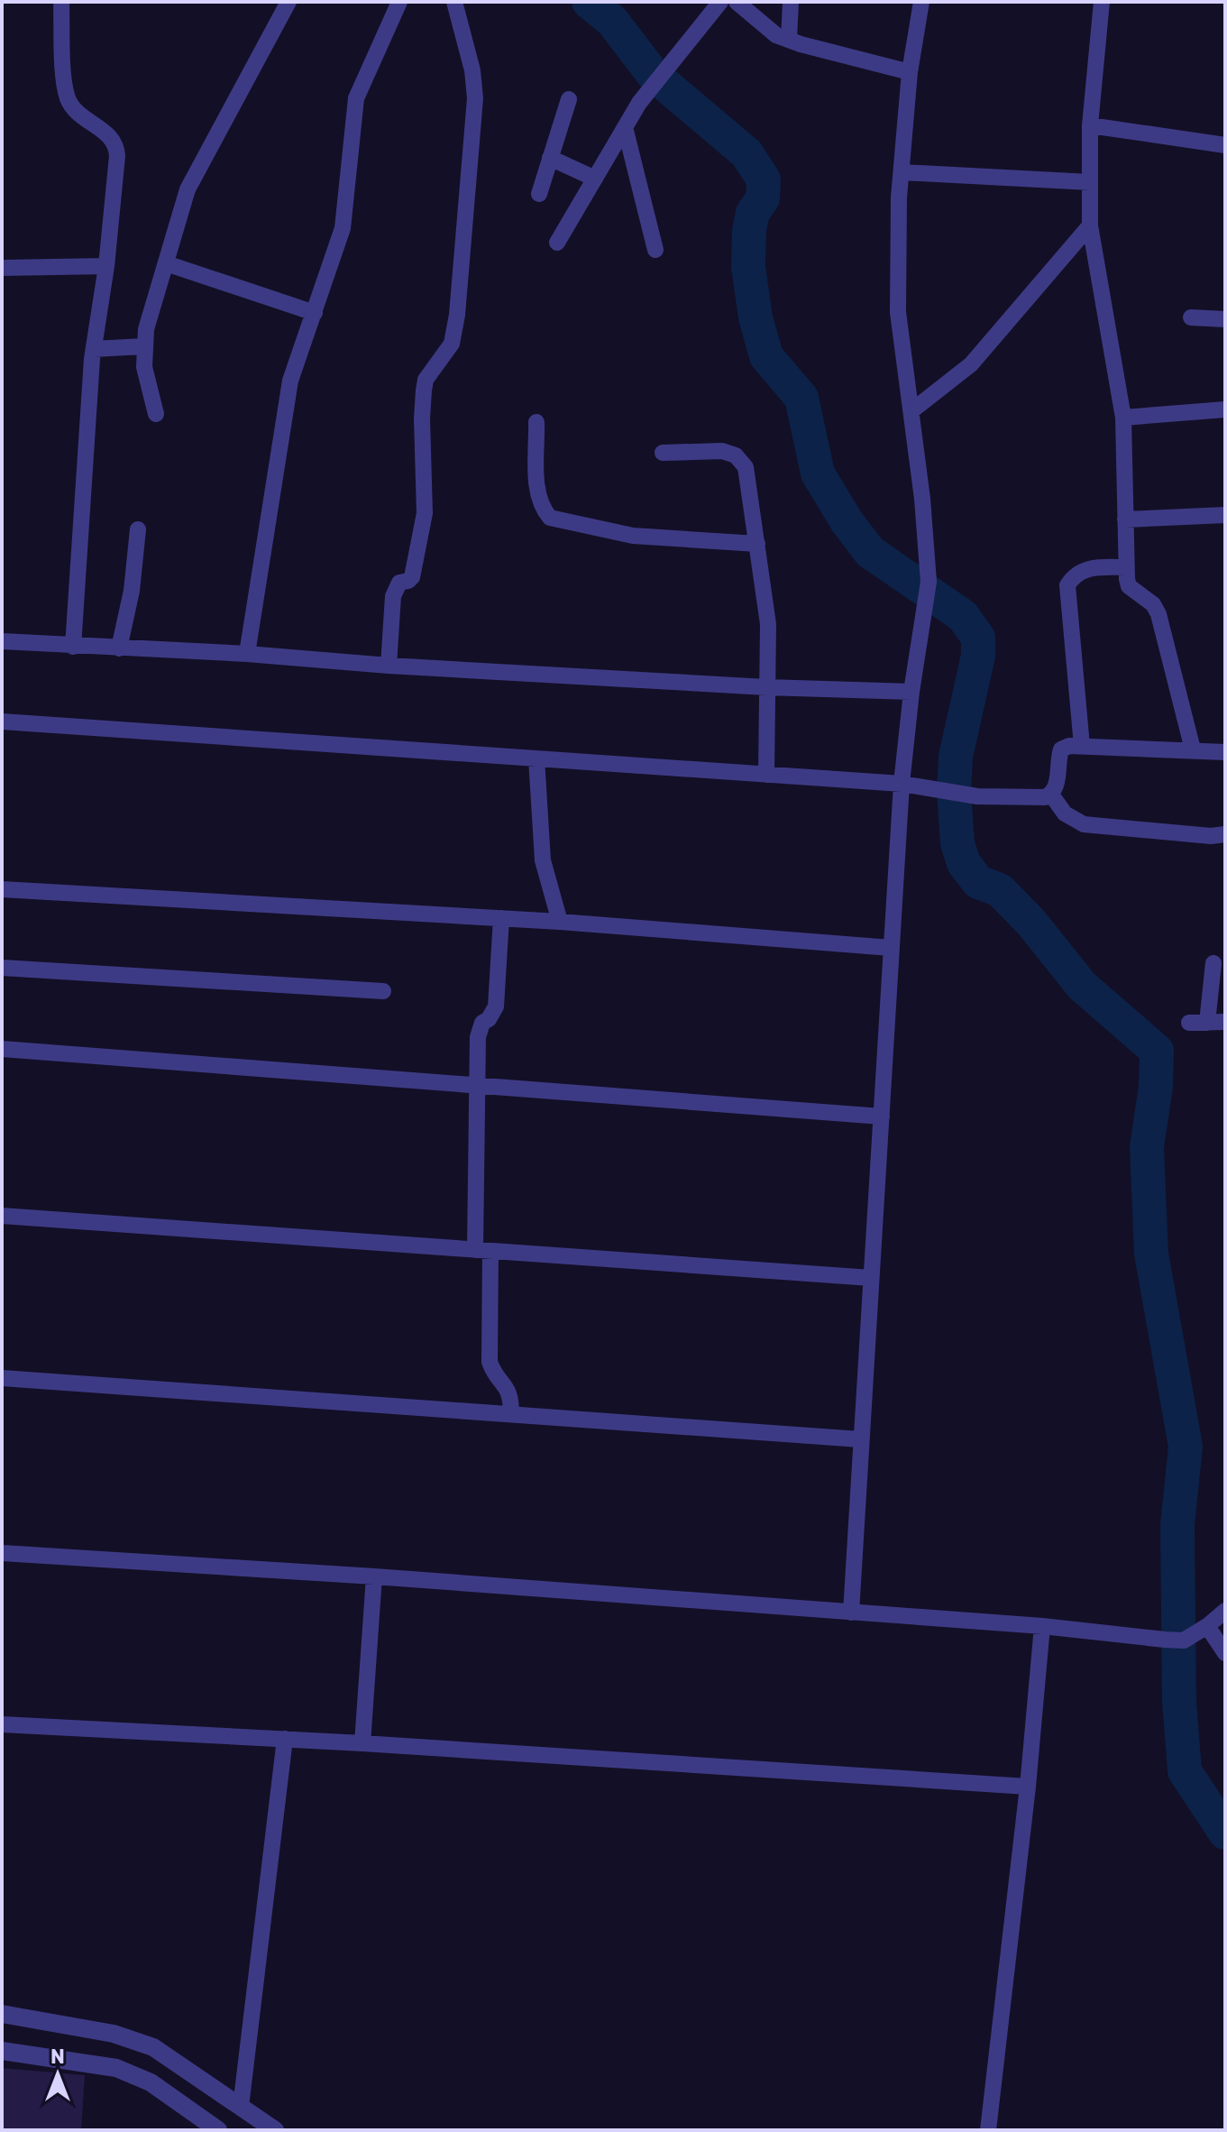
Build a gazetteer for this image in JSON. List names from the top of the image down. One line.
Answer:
{"north":"top"}
